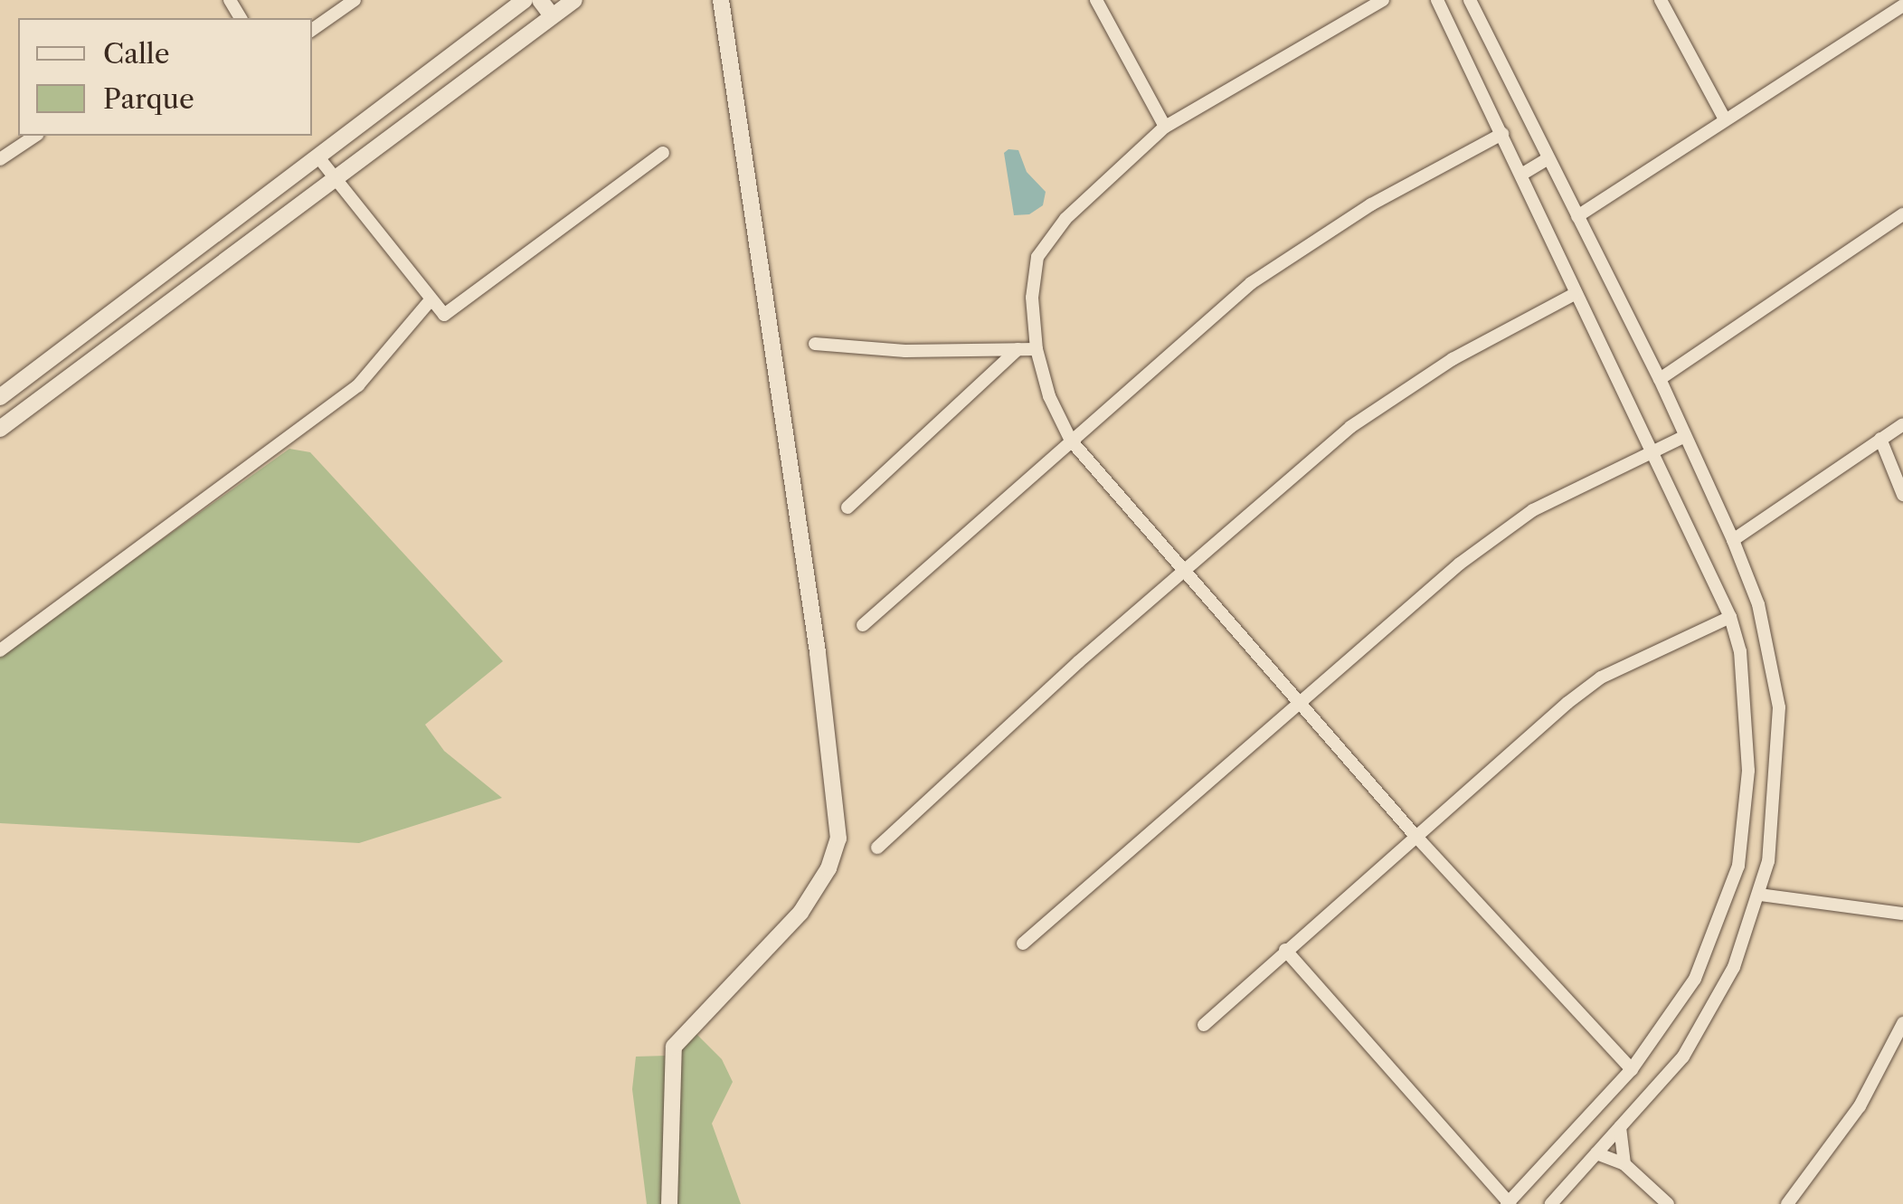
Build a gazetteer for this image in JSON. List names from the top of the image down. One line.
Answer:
{"legend":["Calle","Parque"]}
